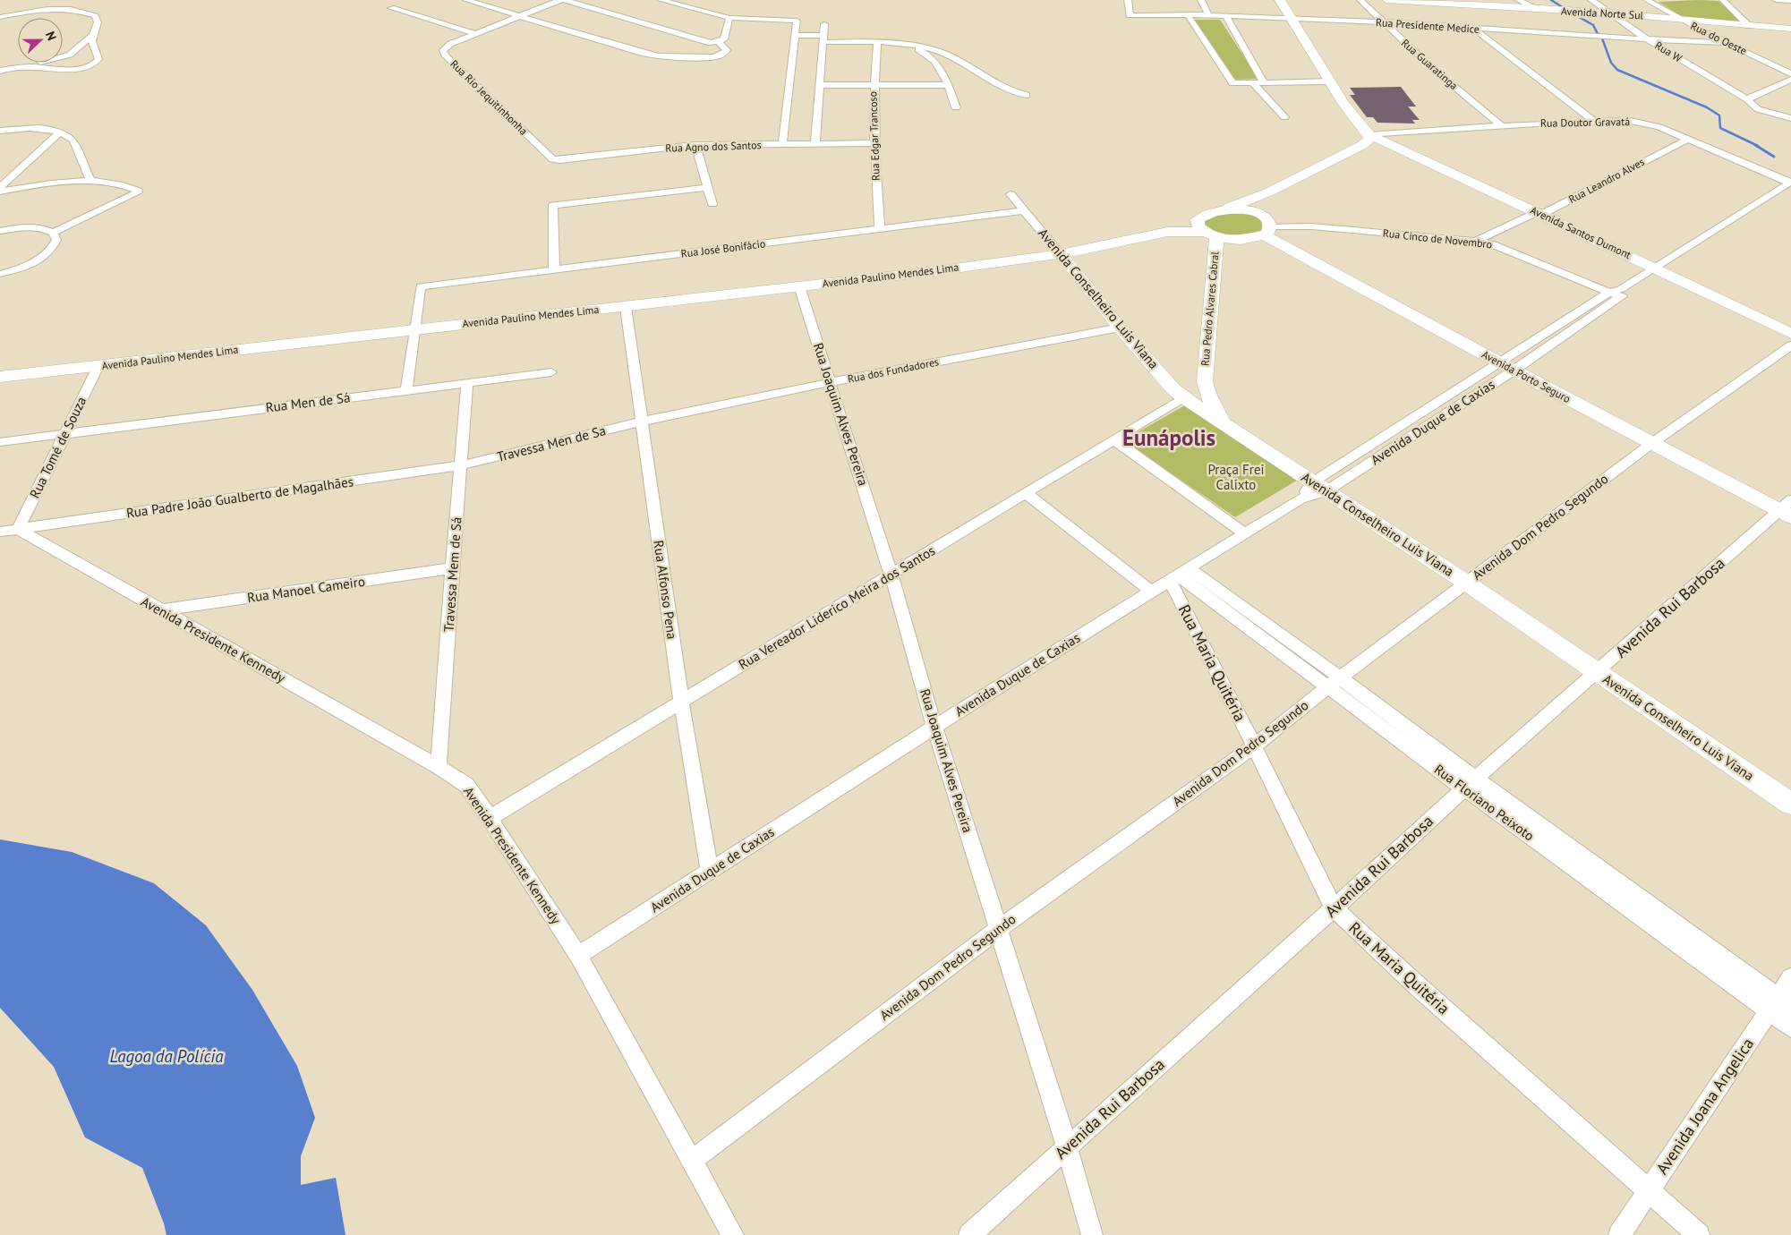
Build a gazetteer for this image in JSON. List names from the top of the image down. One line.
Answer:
{"streets":{"main road":["Avenida Santos Dumont","Avenida Paulino Mendes Lima","Avenida Conselheiro Luis Viana","Rua Pedro Alvares Cabral","Avenida Porto Seguro"],"street":["Avenida Norte Sul","Rua Presidente Medice","Rua do Oeste","Rua W","Rua Guaratinga","Rua Rio Jequitinhonha","Rua Doutor Gravatá","Rua Edgar Trancoso","Rua Agno dos Santos","Rua Leandro Alves","Rua Cinco de Novembro","Rua José Bonifácio","Rua dos Fundadores","Rua Men de Sá","Rua Joaquim Alves Pereira","Avenida Duque de Caxias","Travessa Men de Sa","Rua Tomé de Souza","Rua Padre João Gualberto de Magalhães","Avenida Dom Pedro Segundo","Travessa Mem de Sá","Rua Manoel Cameiro","Rua Alfonso Pena","Rua Vereador Liderico Meira dos Santos","Avenida Rui Barbosa","Avenida Presidente Kennedy","Rua Maria Quitéria","Rua Floriano Peixoto","Avenida Joana Angelica"]},"crossings":[["Avenida Norte Sul","Rua do Oeste"],["Avenida Norte Sul","Rua W"],["Rua Presidente Medice","Rua do Oeste"],["Rua Presidente Medice","Rua W"],["Rua Presidente Medice","Rua Guaratinga"],["Rua Guaratinga","Rua Doutor Gravatá"],["Rua Rio Jequitinhonha","Rua Agno dos Santos"],["Rua Doutor Gravatá","Rua Leandro Alves"],["Rua Doutor Gravatá","Avenida Santos Dumont"],["Rua Doutor Gravatá","Avenida Duque de Caxias"],["Rua Edgar Trancoso","Rua Agno dos Santos"],["Rua Edgar Trancoso","Rua José Bonifácio"],["Rua Leandro Alves","Avenida Santos Dumont"],["Rua Leandro Alves","Rua Cinco de Novembro"],["Avenida Santos Dumont","Avenida Duque de Caxias"],["Avenida Santos Dumont","Avenida Dom Pedro Segundo"],["Rua Cinco de Novembro","Avenida Porto Seguro"],["Rua Cinco de Novembro","Avenida Duque de Caxias"],["Rua José Bonifácio","Avenida Paulino Mendes Lima"],["Rua José Bonifácio","Avenida Conselheiro Luis Viana"],["Avenida Paulino Mendes Lima","Avenida Conselheiro Luis Viana"],["Avenida Paulino Mendes Lima","Rua Joaquim Alves Pereira"],["Avenida Paulino Mendes Lima","Rua Tomé de Souza"],["Avenida Paulino Mendes Lima","Rua Alfonso Pena"],["Avenida Conselheiro Luis Viana","Rua Pedro Alvares Cabral"],["Avenida Conselheiro Luis Viana","Rua dos Fundadores"],["Avenida Conselheiro Luis Viana","Avenida Duque de Caxias"],["Avenida Conselheiro Luis Viana","Avenida Dom Pedro Segundo"],["Avenida Conselheiro Luis Viana","Rua Vereador Liderico Meira dos Santos"],["Avenida Conselheiro Luis Viana","Avenida Rui Barbosa"],["Rua Pedro Alvares Cabral","Rua Vereador Liderico Meira dos Santos"],["Rua dos Fundadores","Rua Joaquim Alves Pereira"],["Rua dos Fundadores","Travessa Men de Sa"],["Rua dos Fundadores","Rua Alfonso Pena"],["Avenida Porto Seguro","Avenida Duque de Caxias"],["Avenida Porto Seguro","Avenida Dom Pedro Segundo"],["Avenida Porto Seguro","Avenida Rui Barbosa"],["Rua Men de Sá","Rua Tomé de Souza"],["Rua Men de Sá","Travessa Mem de Sá"],["Rua Joaquim Alves Pereira","Avenida Duque de Caxias"],["Rua Joaquim Alves Pereira","Avenida Dom Pedro Segundo"],["Rua Joaquim Alves Pereira","Rua Vereador Liderico Meira dos Santos"],["Rua Joaquim Alves Pereira","Avenida Rui Barbosa"],["Avenida Duque de Caxias","Rua Alfonso Pena"],["Avenida Duque de Caxias","Avenida Presidente Kennedy"],["Avenida Duque de Caxias","Rua Maria Quitéria"],["Avenida Duque de Caxias","Rua Floriano Peixoto"],["Travessa Men de Sa","Rua Padre João Gualberto de Magalhães"],["Travessa Men de Sa","Travessa Mem de Sá"],["Travessa Men de Sa","Rua Alfonso Pena"],["Rua Tomé de Souza","Rua Padre João Gualberto de Magalhães"],["Rua Tomé de Souza","Avenida Presidente Kennedy"],["Rua Padre João Gualberto de Magalhães","Travessa Mem de Sá"],["Rua Padre João Gualberto de Magalhães","Avenida Presidente Kennedy"],["Avenida Dom Pedro Segundo","Avenida Presidente Kennedy"],["Avenida Dom Pedro Segundo","Rua Maria Quitéria"],["Avenida Dom Pedro Segundo","Rua Floriano Peixoto"],["Travessa Mem de Sá","Rua Manoel Cameiro"],["Travessa Mem de Sá","Avenida Presidente Kennedy"],["Rua Manoel Cameiro","Avenida Presidente Kennedy"],["Rua Alfonso Pena","Rua Vereador Liderico Meira dos Santos"],["Rua Vereador Liderico Meira dos Santos","Avenida Presidente Kennedy"],["Avenida Rui Barbosa","Rua Maria Quitéria"],["Avenida Rui Barbosa","Rua Floriano Peixoto"],["Rua Maria Quitéria","Rua Floriano Peixoto"],["Rua Maria Quitéria","Avenida Joana Angelica"],["Rua Floriano Peixoto","Avenida Joana Angelica"]],"districts":["Eunápolis"],"water":["Lagoa da Polícia"],"parks":["Praça Frei Calixto"],"north":"right"}
